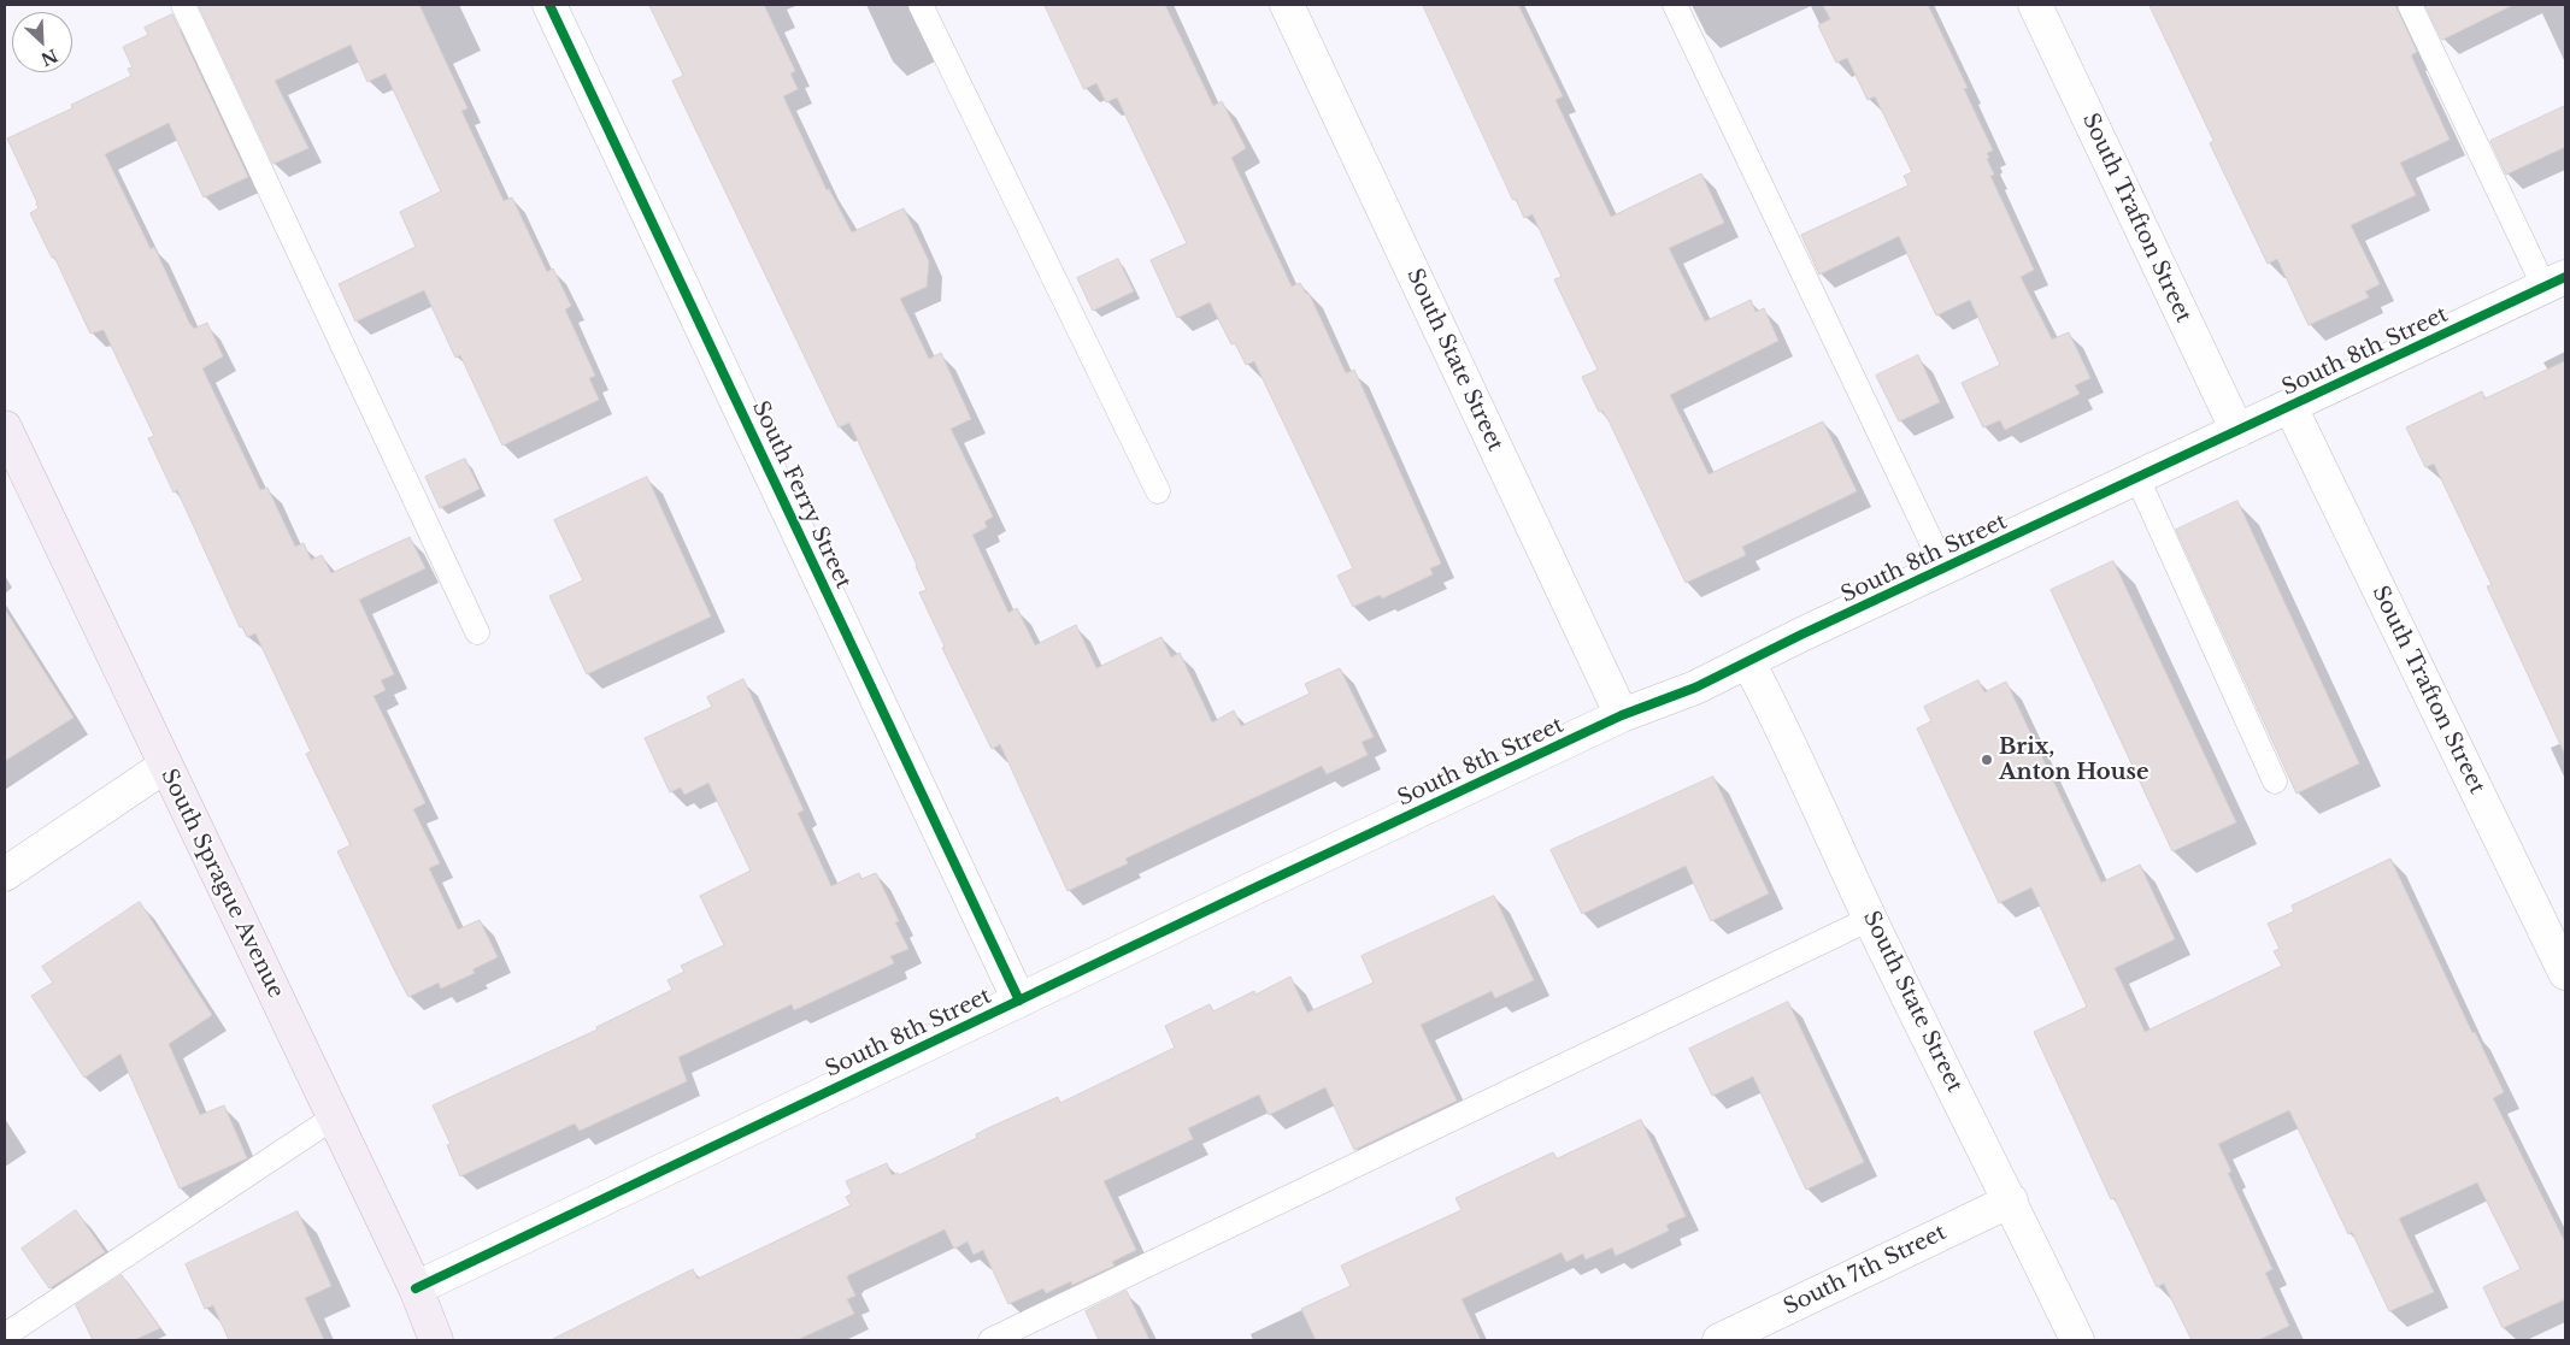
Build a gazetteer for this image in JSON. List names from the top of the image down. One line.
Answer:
{"streets":{"main road":["South Sprague Avenue"],"street":["South Trafton Street","South 8th Street","South State Street","South Ferry Street","South 7th Street"]},"crossings":[["South Trafton Street","South 8th Street"],["South 8th Street","South State Street"],["South 8th Street","South Ferry Street"],["South 8th Street","South Sprague Avenue"],["South State Street","South 7th Street"]],"places":["Brix, Anton House"],"north":"bottom right"}
